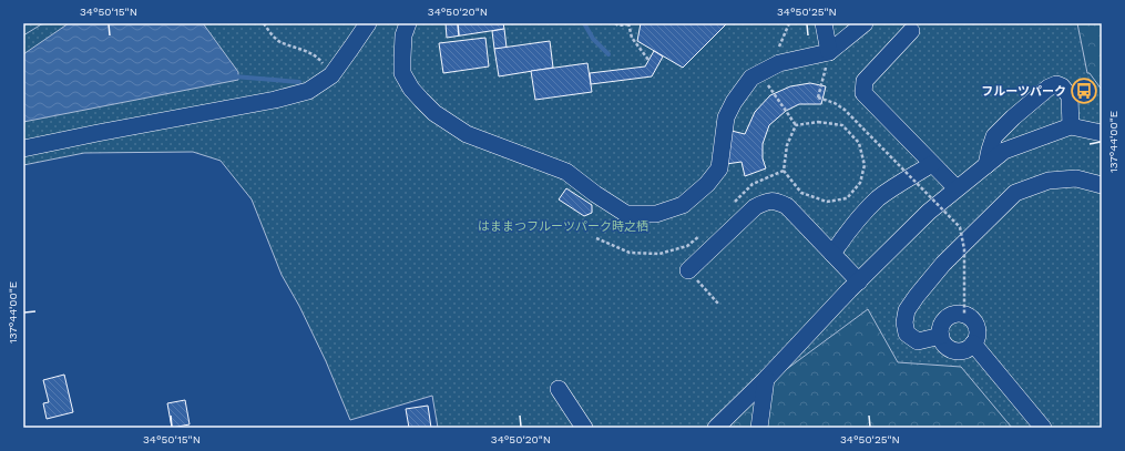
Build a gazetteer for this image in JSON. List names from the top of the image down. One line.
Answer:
{"parks":["はままつフルーツパーク時之栖"],"places":{"bus stop":["フルーツパーク"]},"coordinates":["34°50'15\"N","34°50'20\"N","34°50'25\"N","137°44'00\"E"]}
